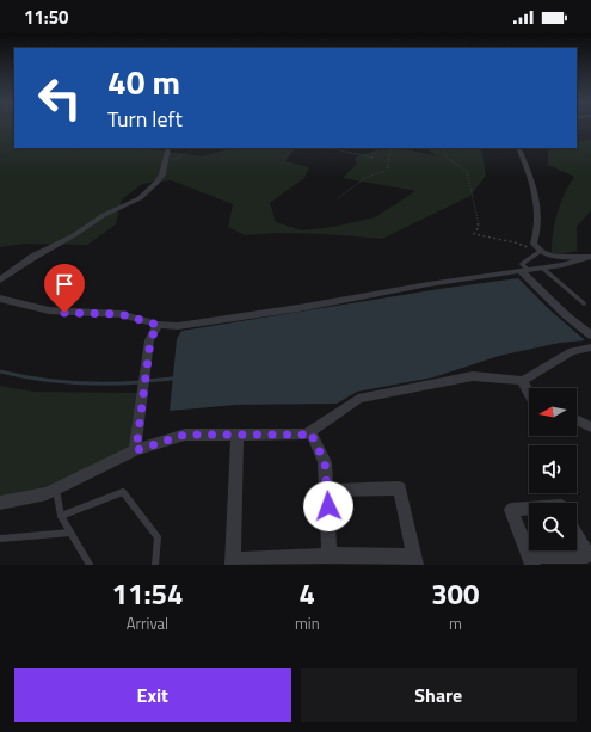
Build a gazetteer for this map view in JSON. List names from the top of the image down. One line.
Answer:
{"north":"left","page":{"status":"11:50","turn":["40 m","Turn left"],"eta":["11:54","Arrival","4","min","300","m"],"buttons":["Exit","Share"]}}
